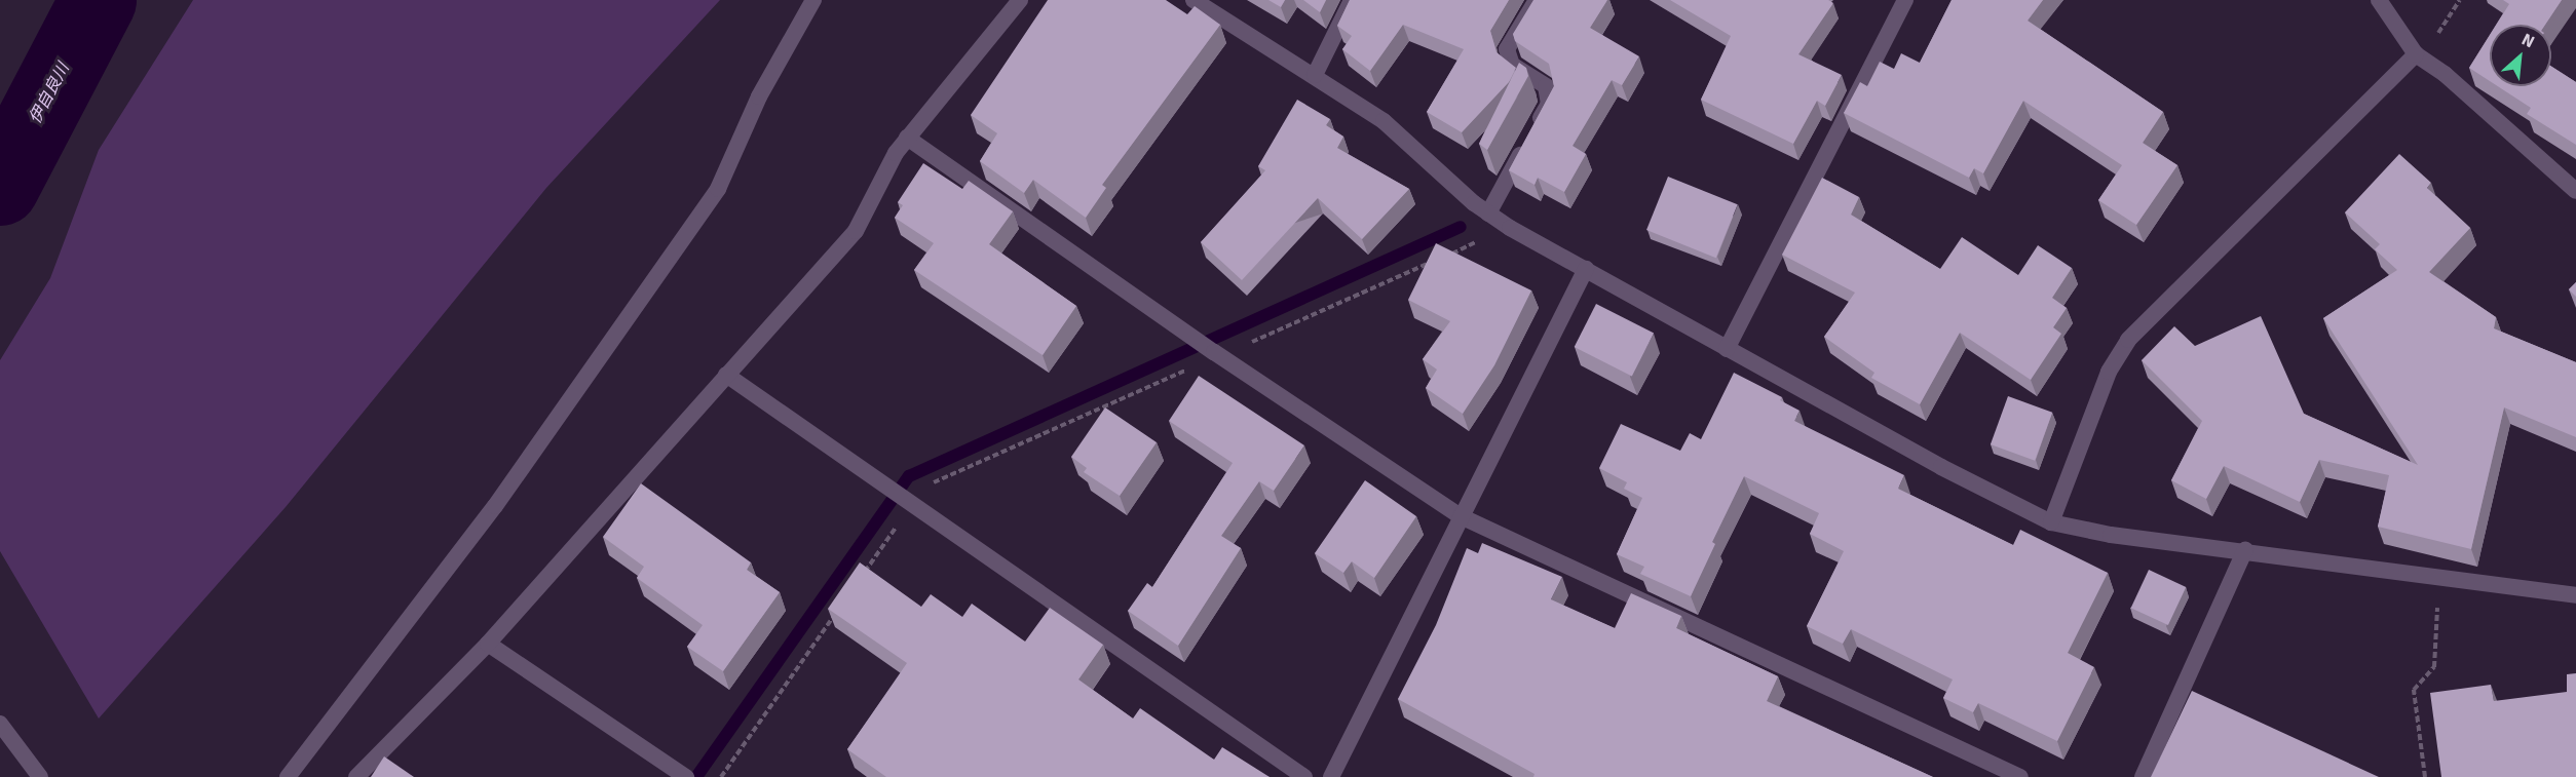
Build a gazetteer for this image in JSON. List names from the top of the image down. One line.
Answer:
{"water":["伊自良川"],"north":"top right"}
